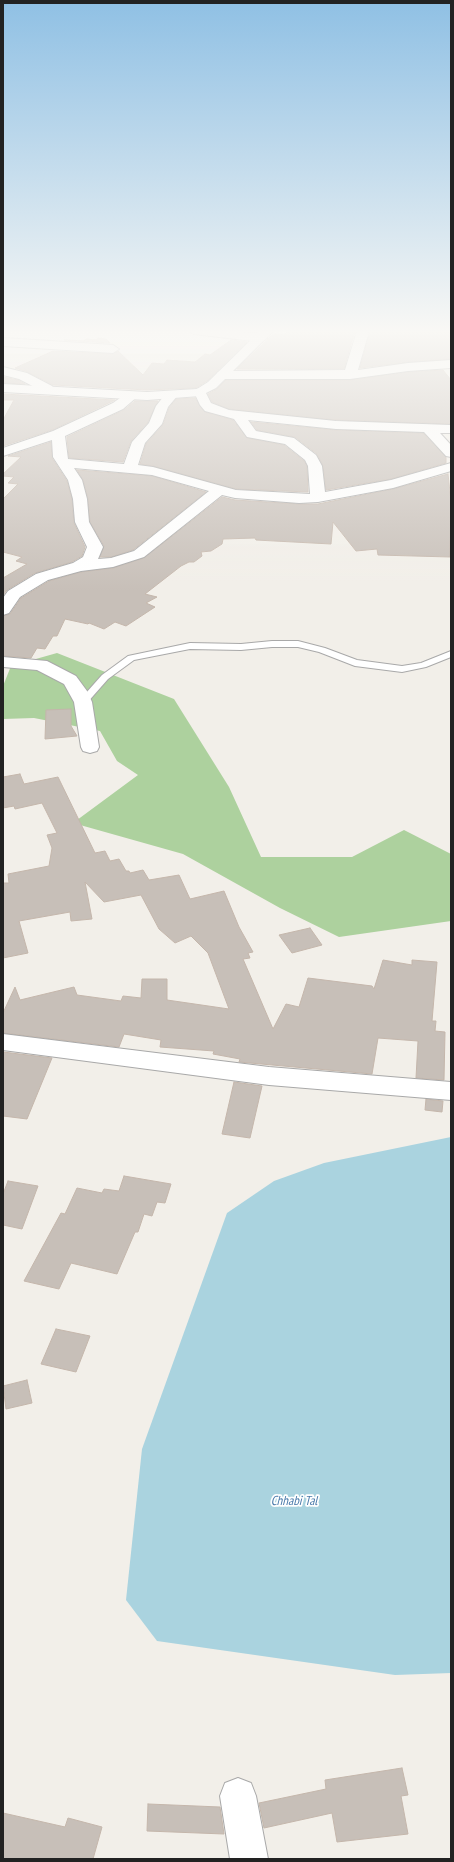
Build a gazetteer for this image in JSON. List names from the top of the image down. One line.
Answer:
{"water":["Chhabi Tal"]}
